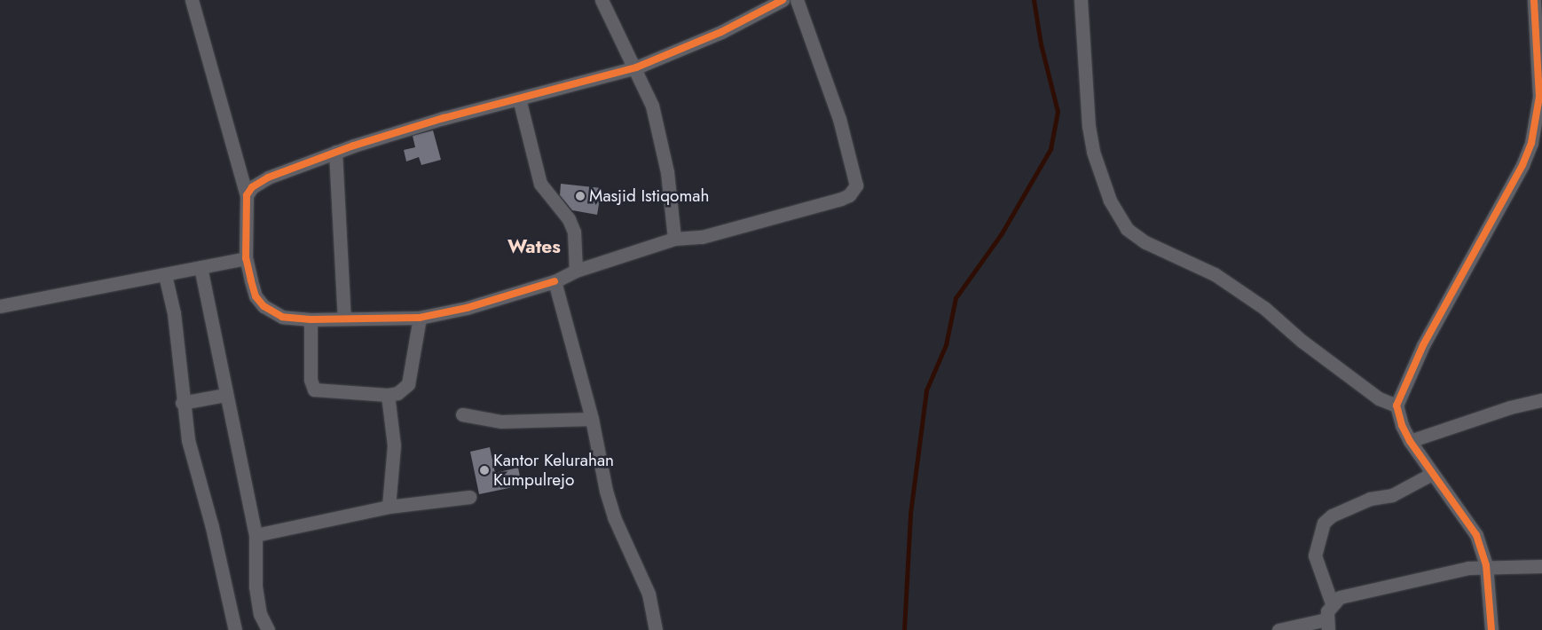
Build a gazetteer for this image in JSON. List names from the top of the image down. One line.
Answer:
{"districts":["Wates"],"places":["Masjid Istiqomah","Kantor Kelurahan Kumpulrejo"]}
